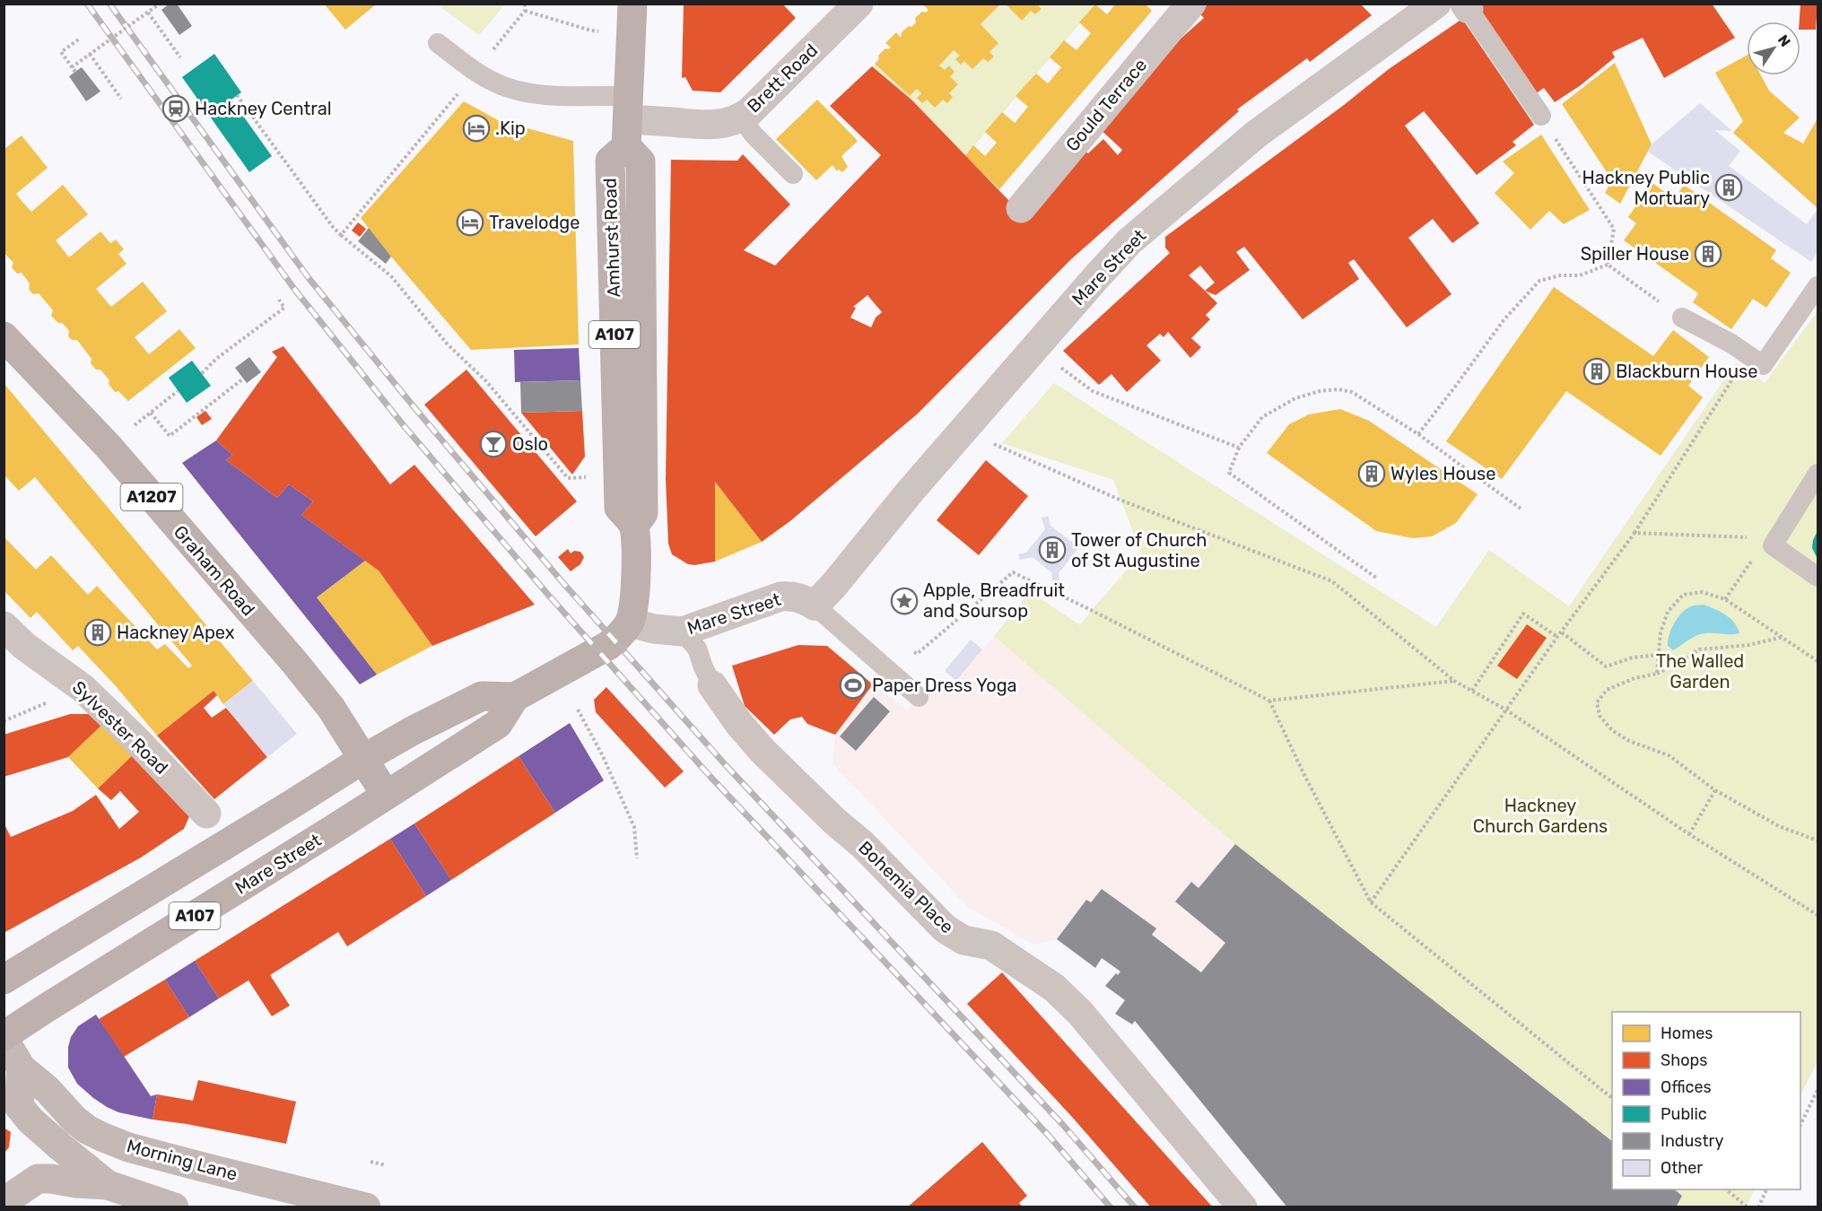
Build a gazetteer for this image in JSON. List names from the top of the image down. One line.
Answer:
{"streets":{"main road":["Amhurst Road","Mare Street","A107","A1207","Graham Road","Morning Lane"],"street":["Brett Road","Gould Terrace","Sylvester Road","Bohemia Place"]},"crossings":[["Brett Road","Amhurst Road"],["Amhurst Road","Mare Street"],["Mare Street","A107"],["Mare Street","Graham Road"],["Mare Street","Bohemia Place"],["Mare Street","Morning Lane"],["A107","Graham Road"]],"parks":["The Walled Garden","Hackney Church Gardens"],"places":{"station":["Hackney Central"],"hotel":[".Kip","Travelodge"],"building":["Hackney Public Mortuary","Spiller House","Blackburn House","Wyles House","Tower of Church of St Augustine","Hackney Apex"],"bar":["Oslo"],"place":["Apple, Breadfruit and Soursop"],"sports":["Paper Dress Yoga"]},"legend":["Homes","Shops","Offices","Public","Industry","Other"],"north":"top right"}
